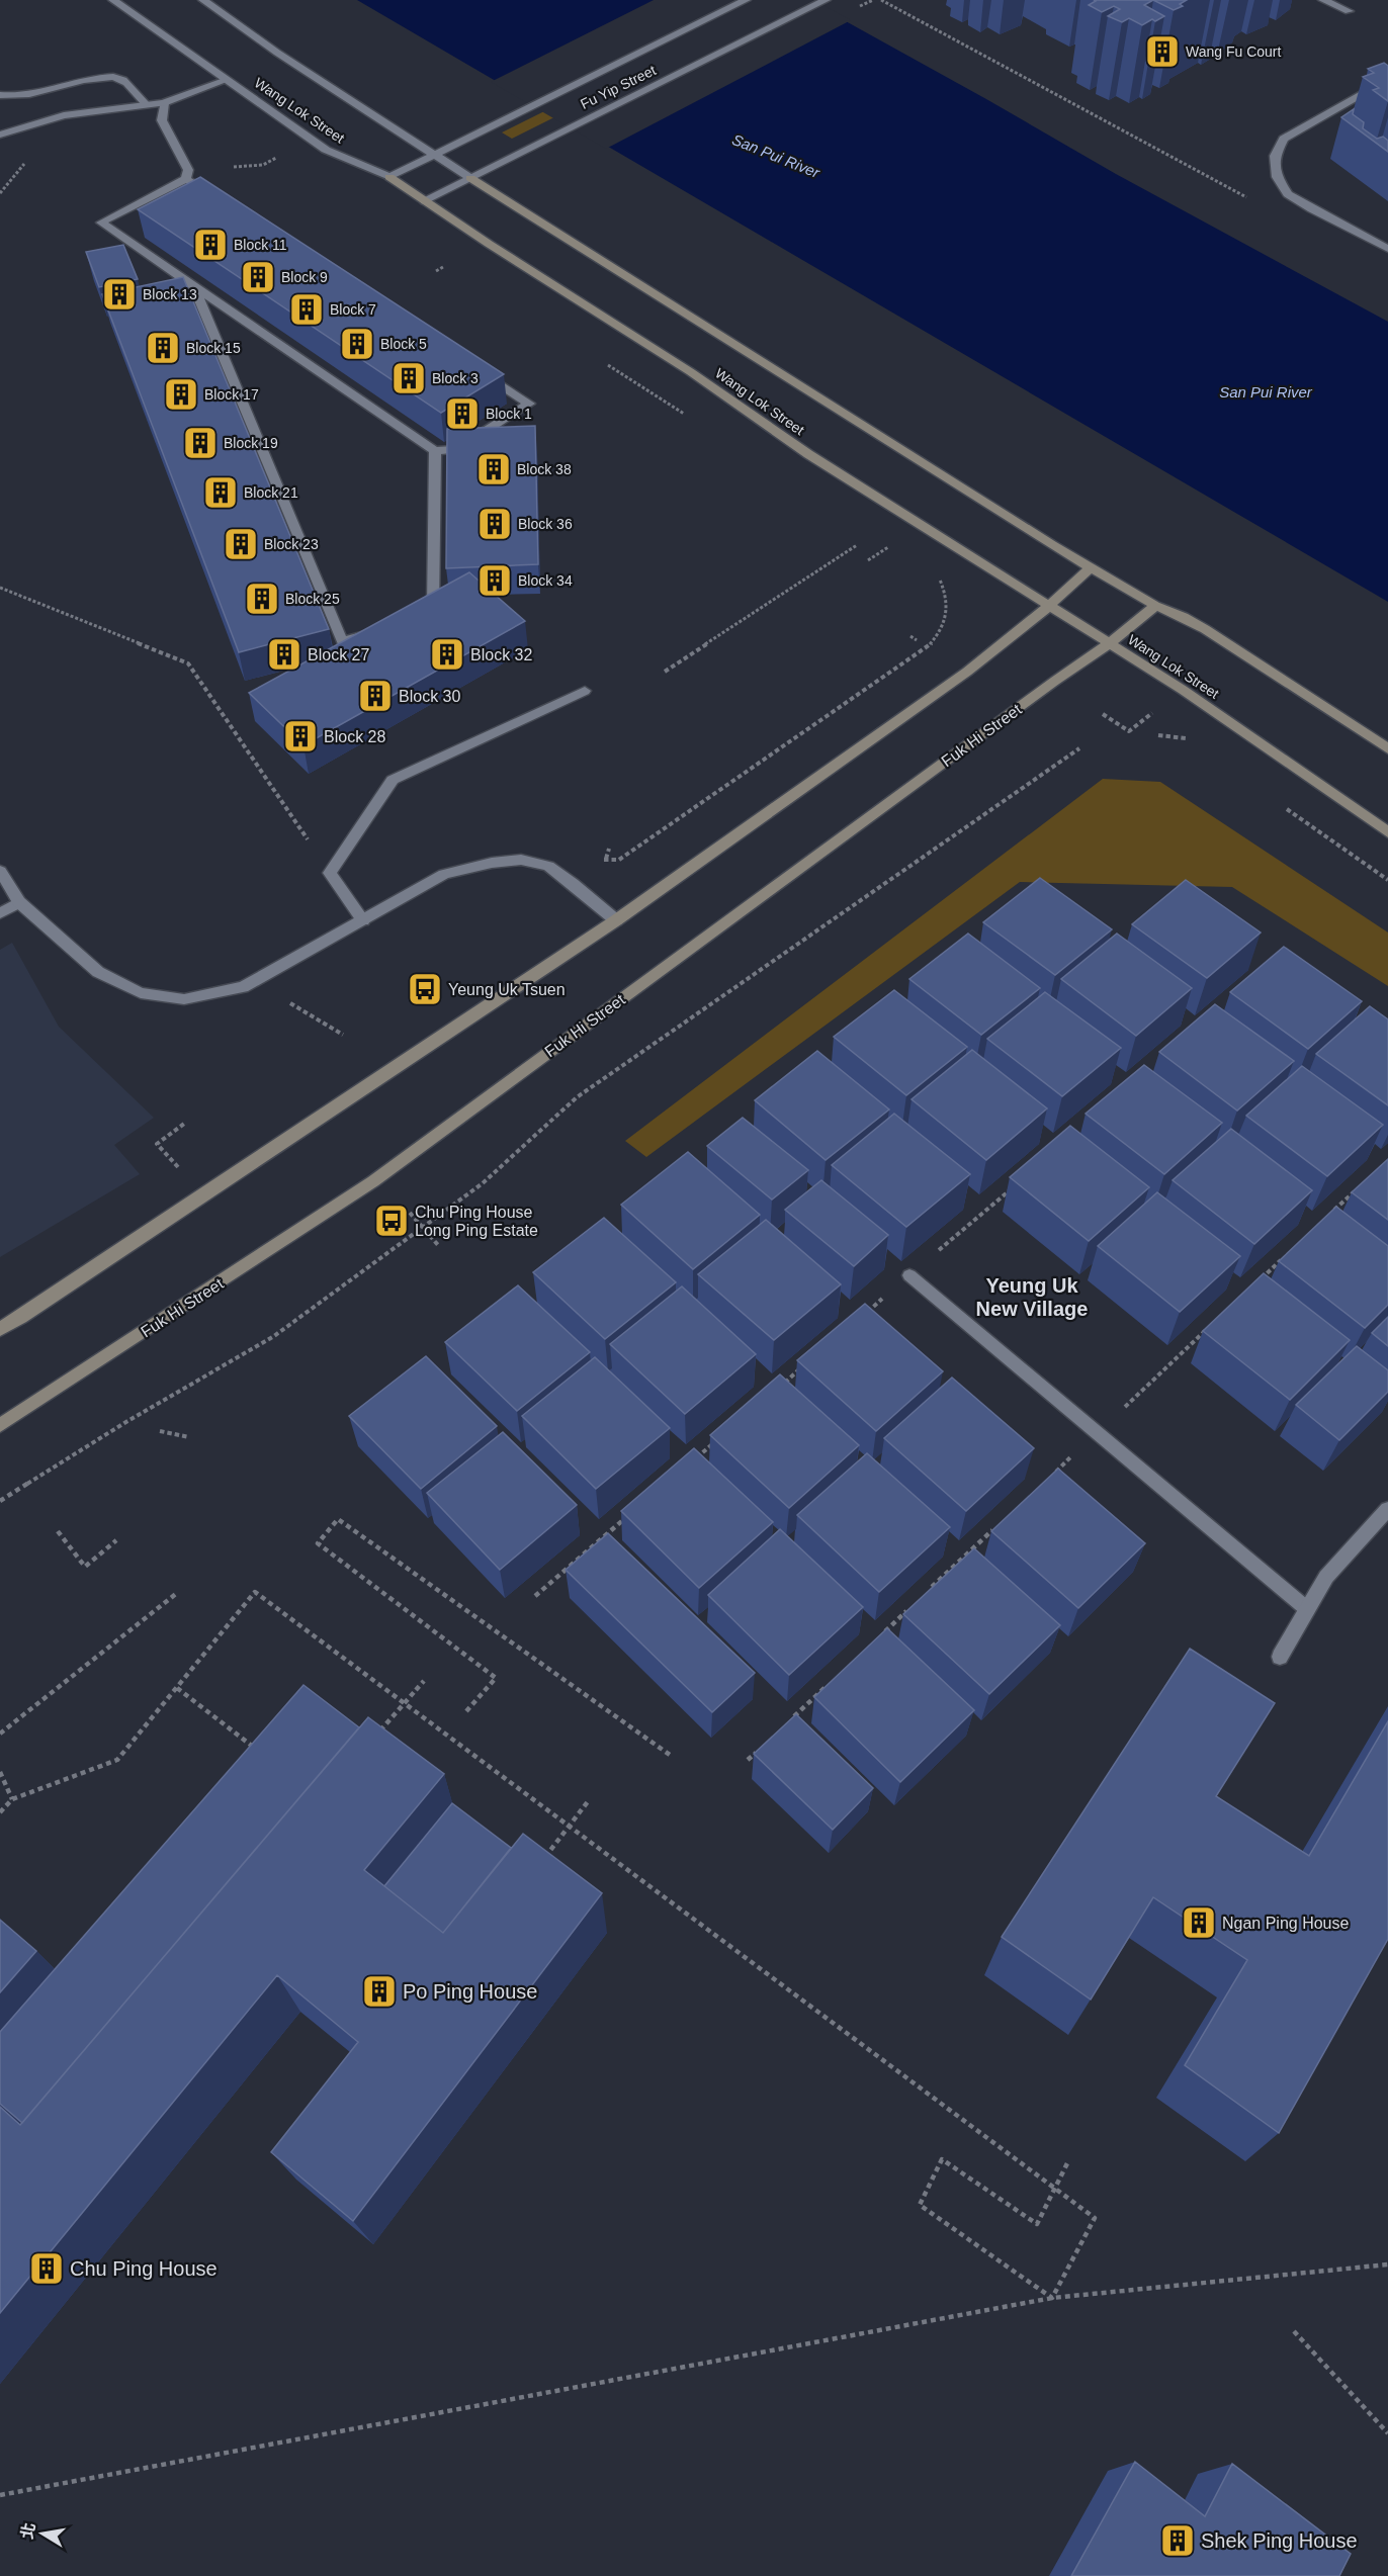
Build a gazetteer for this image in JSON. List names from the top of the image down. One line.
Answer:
{"streets":{"main road":["Wang Lok Street","Fuk Hi Street"],"street":["Fu Yip Street"]},"crossings":[["Fu Yip Street","Wang Lok Street"],["Wang Lok Street","Fuk Hi Street"]],"districts":["Yeung Uk New Village"],"water":["San Pui River"],"places":{"building":["Wang Fu Court","Block 11","Block 9","Block 13","Block 7","Block 5","Block 15","Block 3","Block 17","Block 1","Block 19","Block 38","Block 21","Block 36","Block 23","Block 34","Block 25","Block 27","Block 32","Block 30","Block 28","Ngan Ping House","Po Ping House","Chu Ping House","Shek Ping House"],"bus stop":["Yeung Uk Tsuen","Chu Ping House Long Ping Estate"]},"north":"left"}
